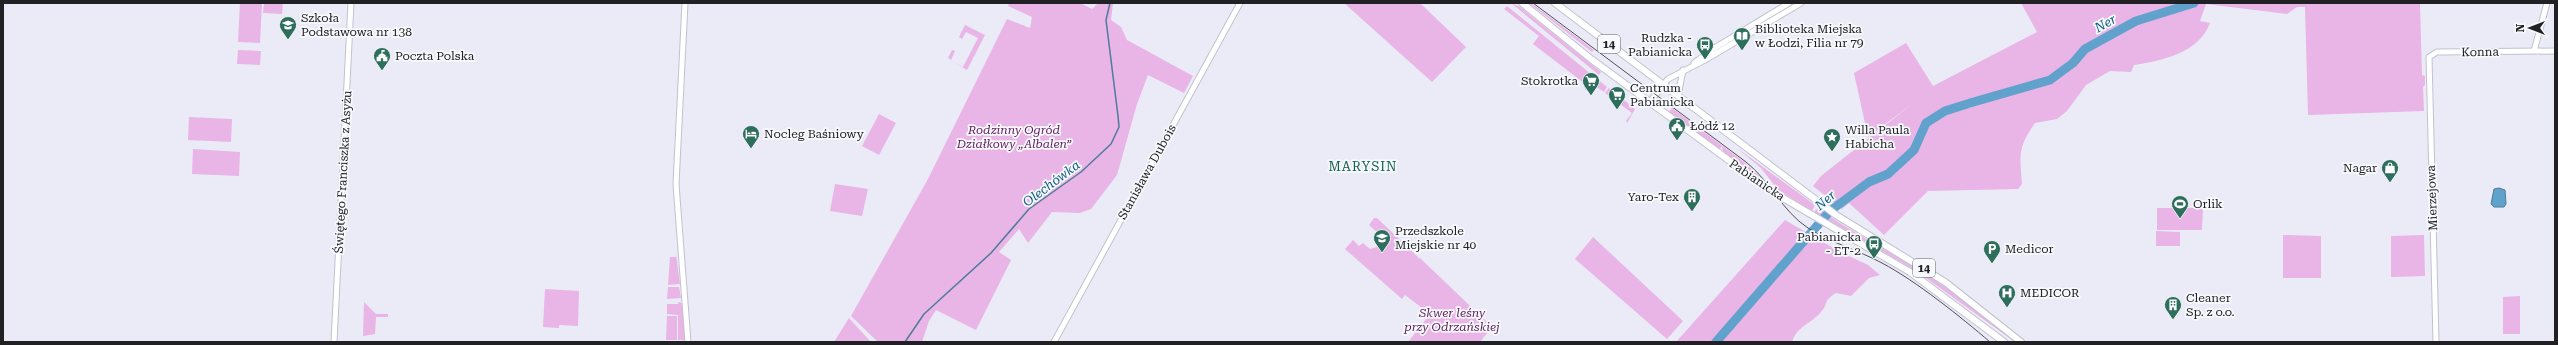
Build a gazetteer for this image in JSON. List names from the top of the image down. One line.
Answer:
{"streets":{"main road":["14","Pabianicka"],"street":["Konna","Świętego Franciszka z Asyżu","Stanisława Dubois","Mierzejowa"]},"crossings":[["Konna","Mierzejowa"]],"districts":["MARYSIN"],"water":["Ner","Olechówka"],"parks":["Rodzinny Ogród Działkowy „Albalen”","Skwer leśny przy Odrzańskiej"],"places":{"school or university":["Szkoła Podstawowa nr 138","Przedszkole Miejskie nr 40"],"library":["Biblioteka Miejska w Łodzi, Filia nr 79"],"bus stop":["Rudzka - Pabianicka","Pabianicka - ET-2"],"public building":["Poczta Polska","Łódź 12"],"supermarket":["Stokrotka","Centrum Pabianicka"],"hotel":["Nocleg Baśniowy"],"place":["Willa Paula Habicha"],"shop":["Nagar"],"building":["Yaro-Tex","Cleaner Sp. z o.o."],"sports":["Orlik"],"parking":["Medicor"],"hospital":["MEDICOR"]},"north":"left"}
